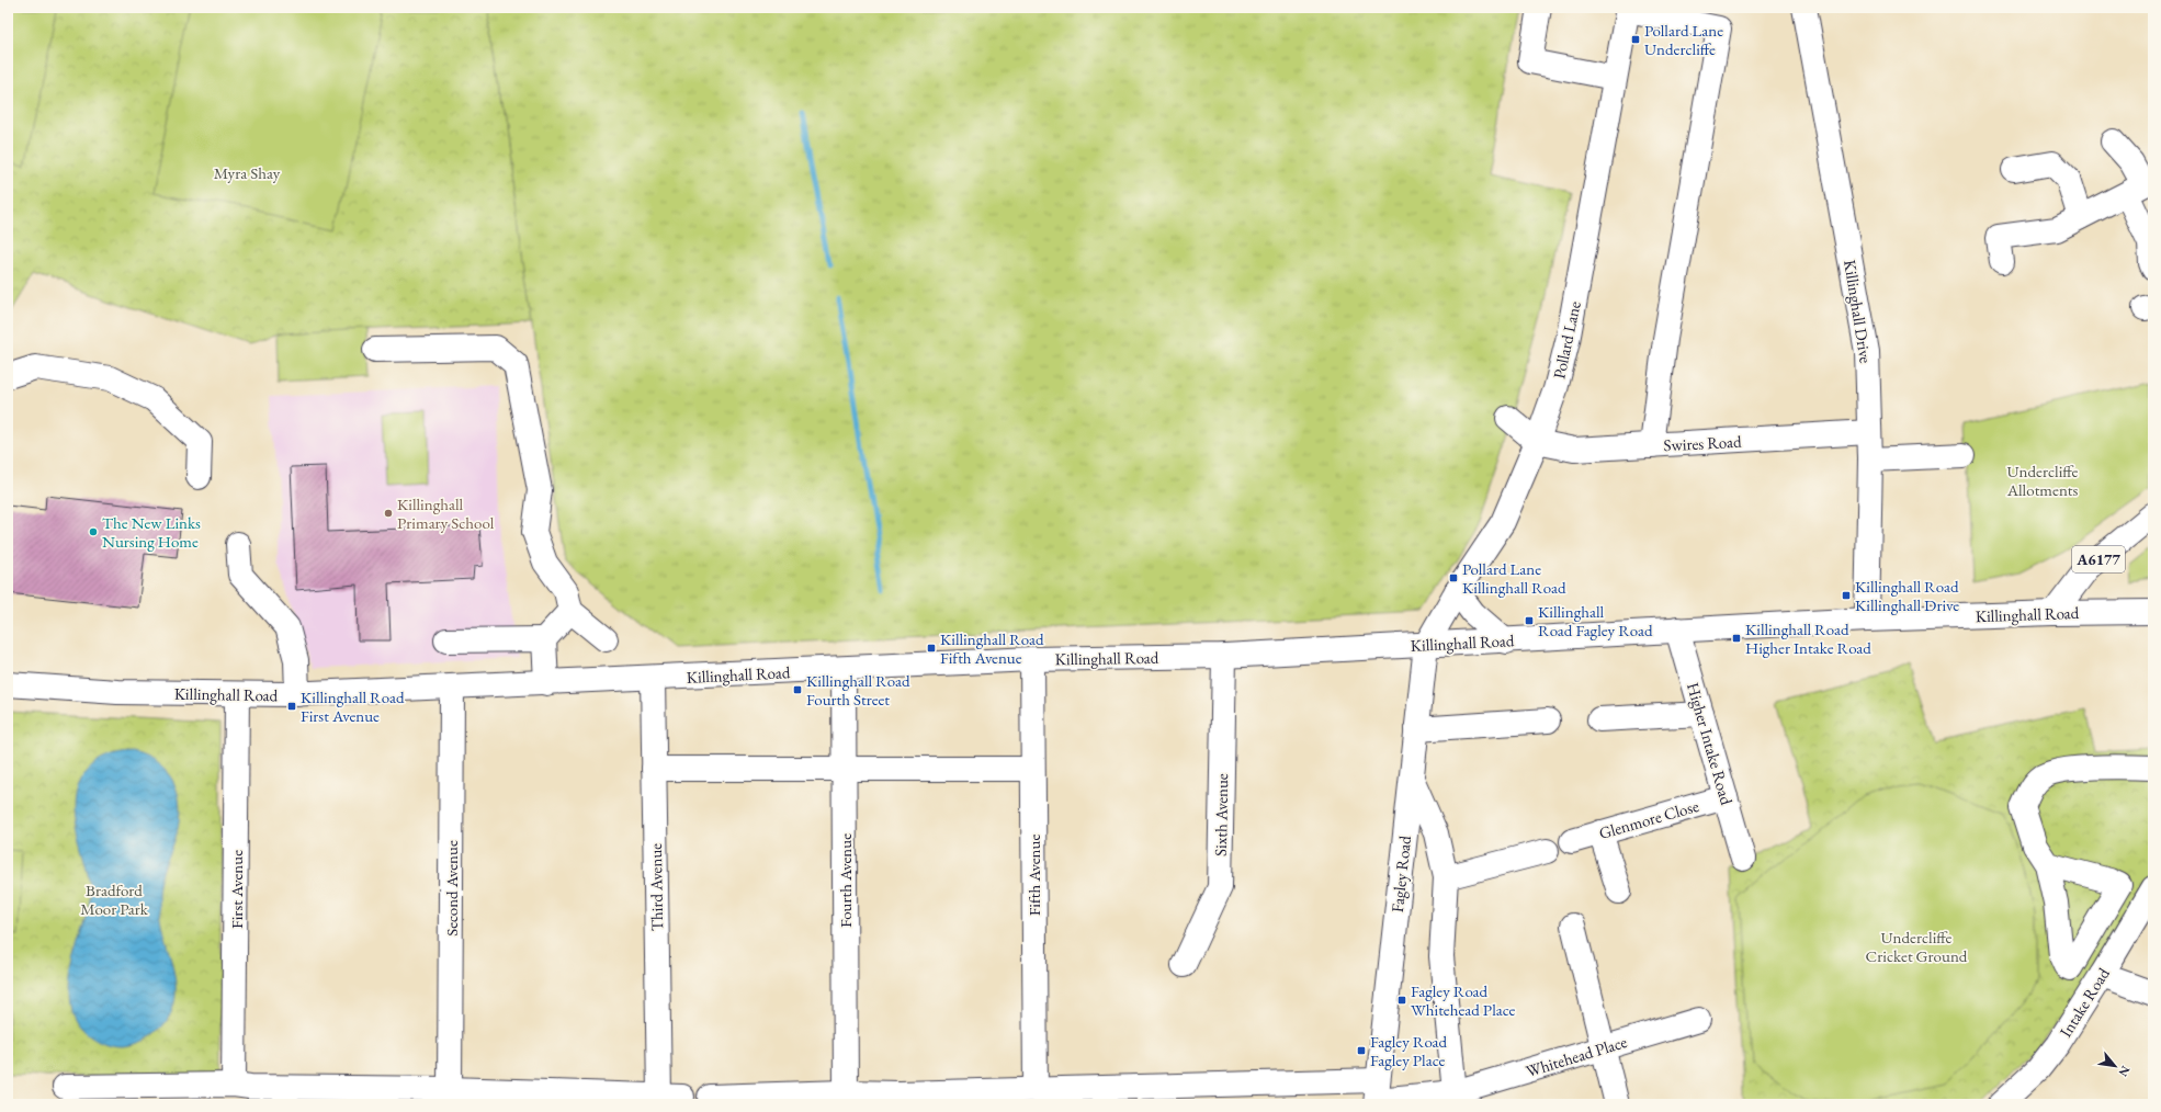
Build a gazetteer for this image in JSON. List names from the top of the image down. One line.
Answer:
{"streets":{"main road":["Killinghall Drive","Pollard Lane","Swires Road","A6177","Killinghall Road","Higher Intake Road","Sixth Avenue","Glenmore Close","Fagley Road","Fifth Avenue","Fourth Avenue","Third Avenue","Second Avenue","First Avenue","Intake Road","Whitehead Place"]},"crossings":[["Killinghall Drive","Swires Road"],["Killinghall Drive","Killinghall Road"],["Pollard Lane","Swires Road"],["Pollard Lane","Killinghall Road"],["Pollard Lane","Fagley Road"],["A6177","Killinghall Road"],["Killinghall Road","Higher Intake Road"],["Killinghall Road","Sixth Avenue"],["Killinghall Road","Fagley Road"],["Killinghall Road","Fifth Avenue"],["Killinghall Road","Fourth Avenue"],["Killinghall Road","Third Avenue"],["Killinghall Road","Second Avenue"],["Killinghall Road","First Avenue"],["Higher Intake Road","Glenmore Close"],["Fagley Road","Whitehead Place"],["Fifth Avenue","Whitehead Place"],["Fourth Avenue","Whitehead Place"],["Third Avenue","Second Avenue"]],"parks":["Myra Shay","Undercliffe Allotments","Bradford Moor Park","Undercliffe Cricket Ground"],"places":{"transit":["Pollard Lane Undercliffe","Pollard Lane Killinghall Road","Killinghall Road Killinghall Drive","Killinghall Road Fagley Road","Killinghall Road Higher Intake Road","Killinghall Road Fifth Avenue","Killinghall Road Fourth Street","Killinghall Road First Avenue","Fagley Road Whitehead Place","Fagley Road Fagley Place"],"other":["Killinghall Primary School","The New Links Nursing Home"]},"north":"bottom right"}
